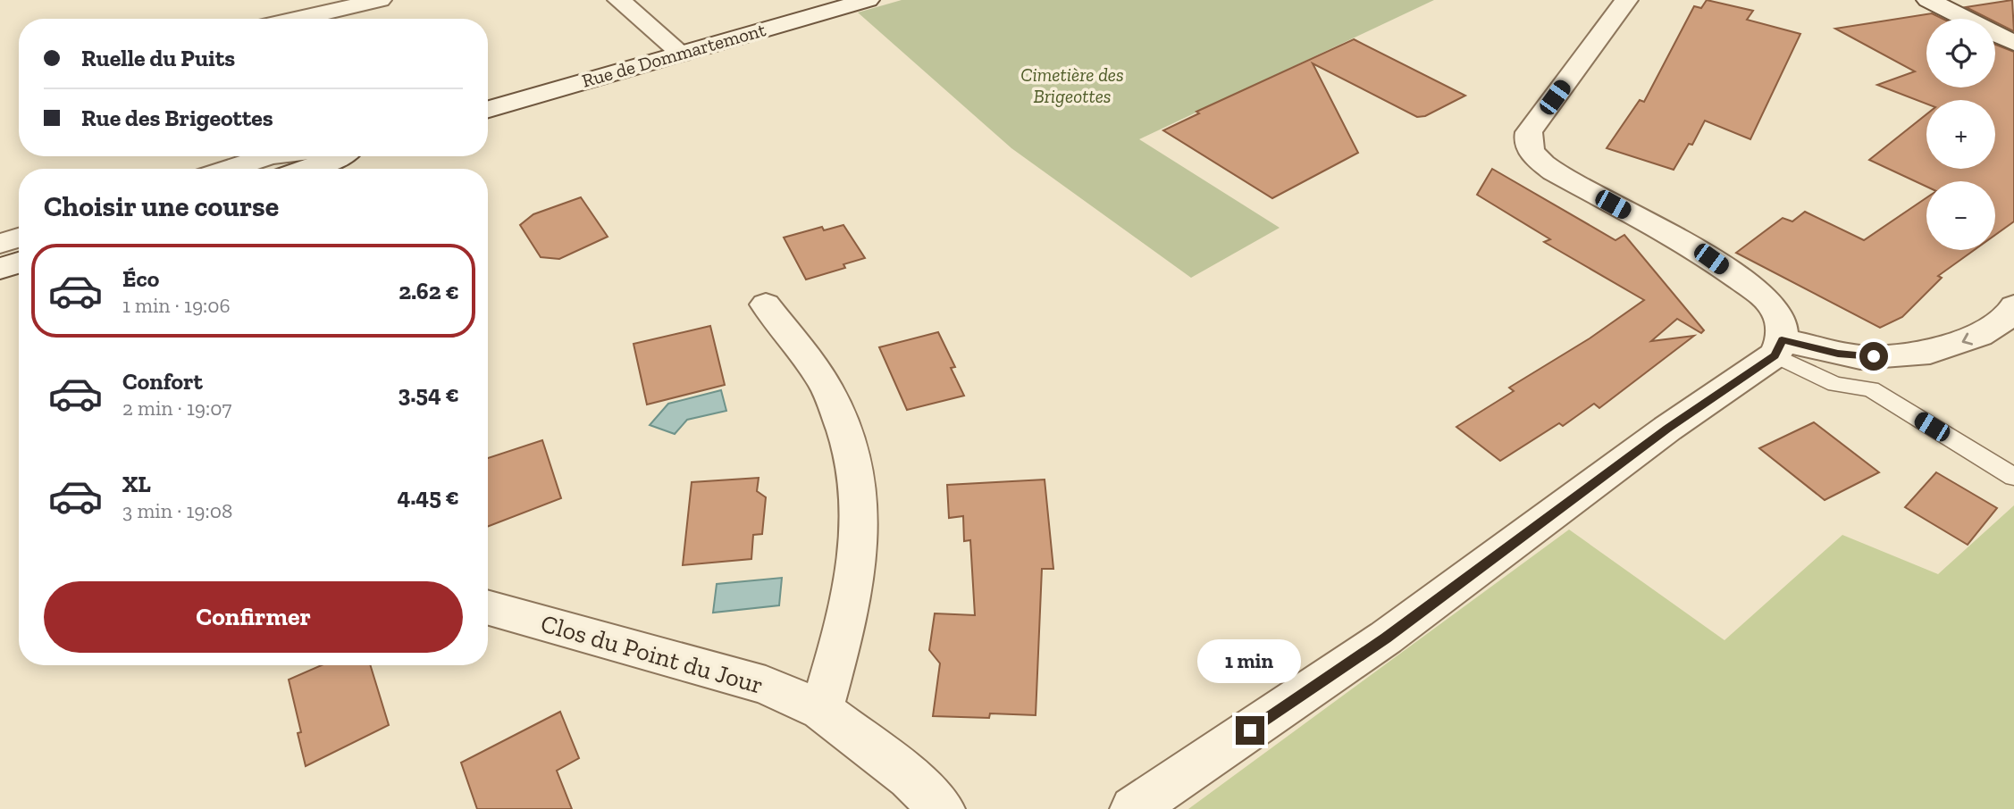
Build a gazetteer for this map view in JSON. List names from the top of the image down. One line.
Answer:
{"streets":{"street":["Rue de Dommartemont","Clos du Point du Jour"]},"parks":["Cimetière des Brigeottes"],"page":{"map_buttons":["+","−"],"banner":["Ruelle du Puits","Rue des Brigeottes"],"heading":"Choisir une course","list":[{"name":"Éco","note":"1 min · 19:06","value":"2.62 €"},{"name":"Confort","note":"2 min · 19:07","value":"3.54 €"},{"name":"XL","note":"3 min · 19:08","value":"4.45 €"}],"buttons":"Confirmer","bubble":"1 min"}}
